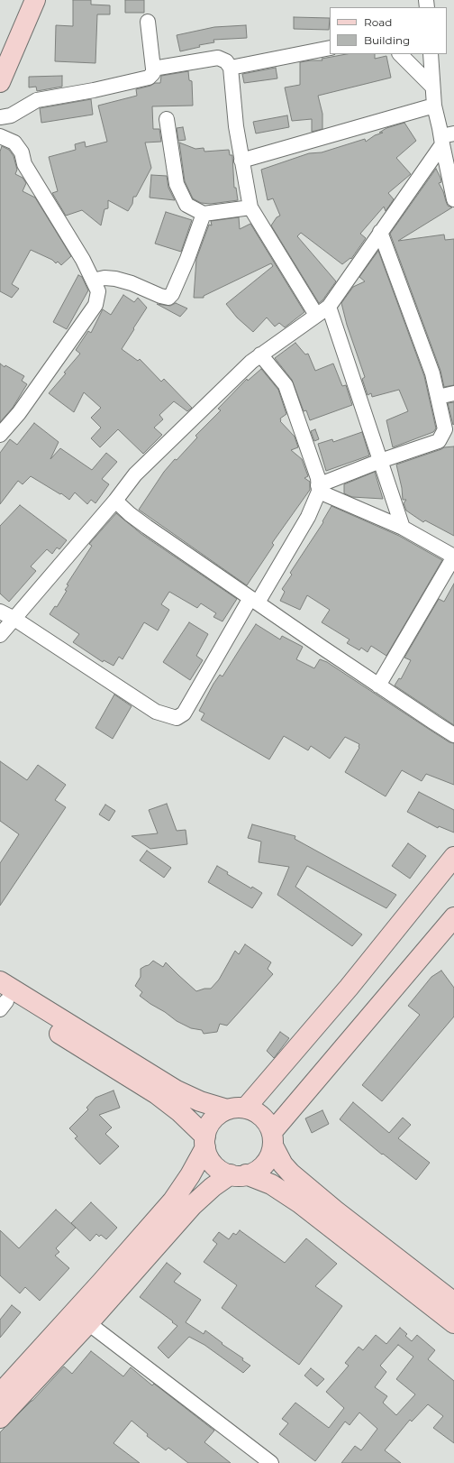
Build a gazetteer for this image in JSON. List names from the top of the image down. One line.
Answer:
{"legend":["Road","Building"]}
